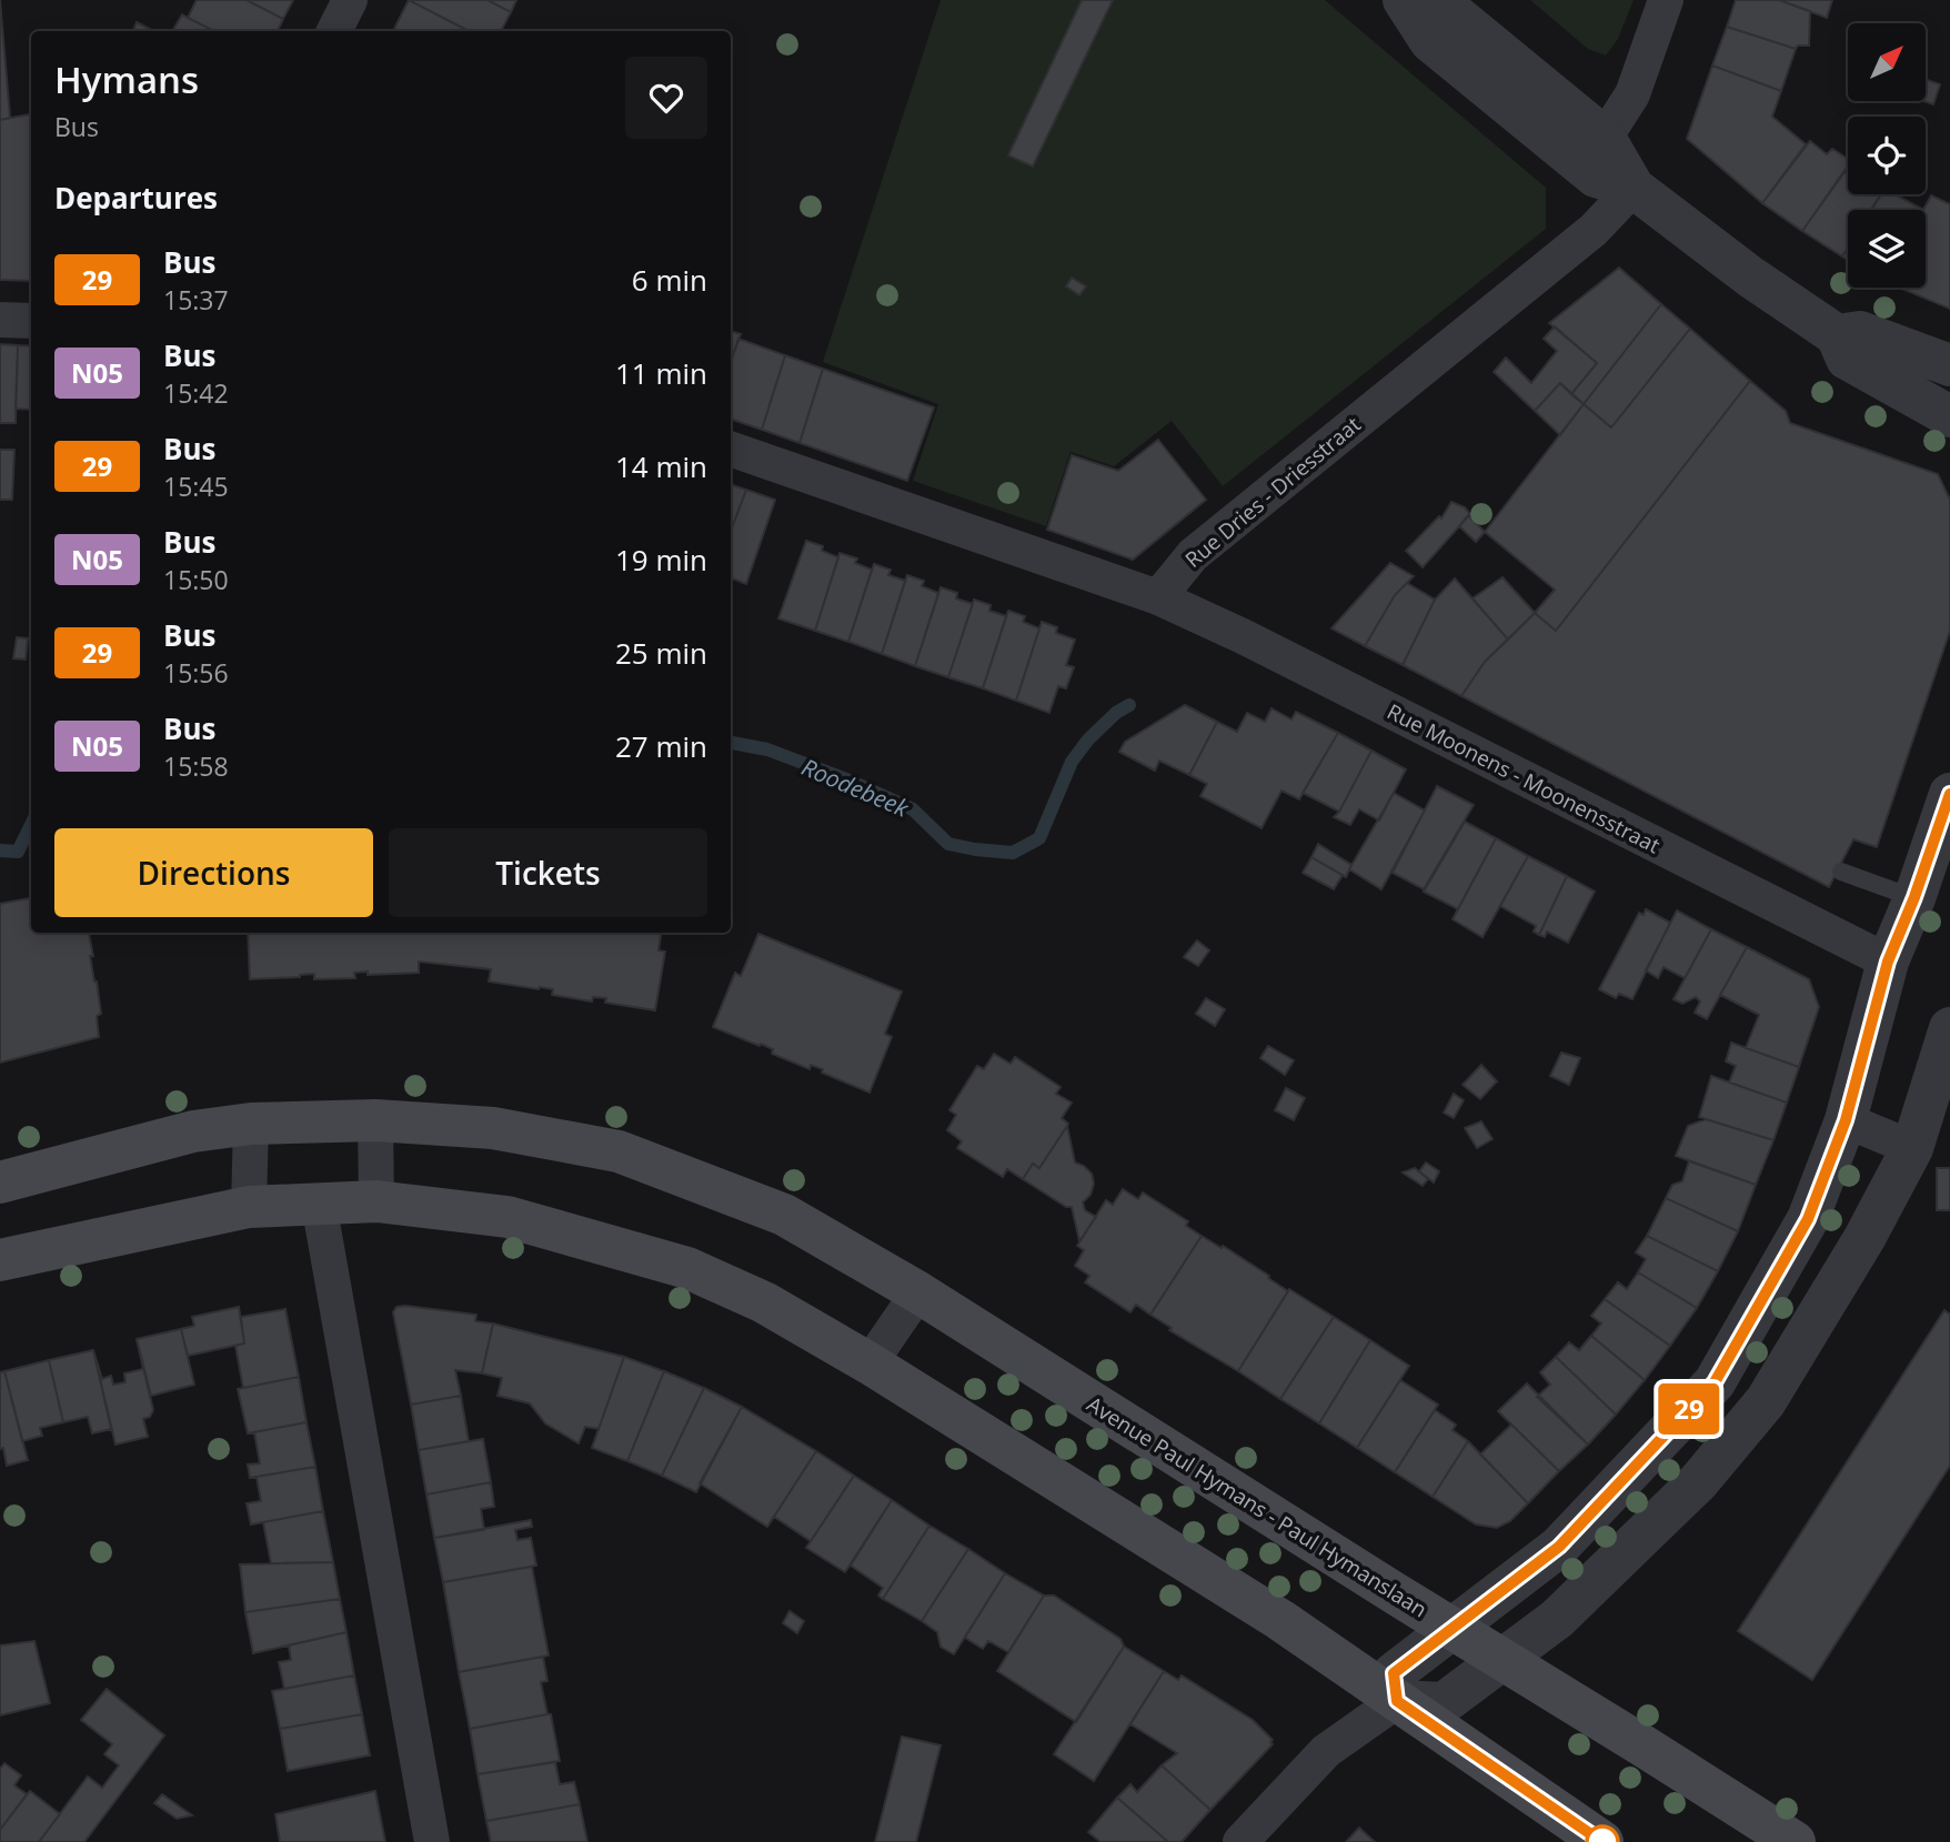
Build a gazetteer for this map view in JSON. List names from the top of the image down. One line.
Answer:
{"streets":{"main road":["Avenue Paul Hymans - Paul Hymanslaan"],"street":["Rue Dries - Driesstraat","Rue Moonens - Moonensstraat"]},"crossings":[["Rue Dries - Driesstraat","Rue Moonens - Moonensstraat"]],"water":["Roodebeek"],"lines":["bus line 29"],"north":"top right","page":{"on_map":"29","heading":[["Hymans","Bus"],"Departures"],"list":[{"mark":"29","name":"Bus","note":"15:37","value":"6 min"},{"mark":"N05","name":"Bus","note":"15:42","value":"11 min"},{"mark":"29","name":"Bus","note":"15:45","value":"14 min"},{"mark":"N05","name":"Bus","note":"15:50","value":"19 min"},{"mark":"29","name":"Bus","note":"15:56","value":"25 min"},{"mark":"N05","name":"Bus","note":"15:58","value":"27 min"}],"buttons":["Directions","Tickets"]}}
